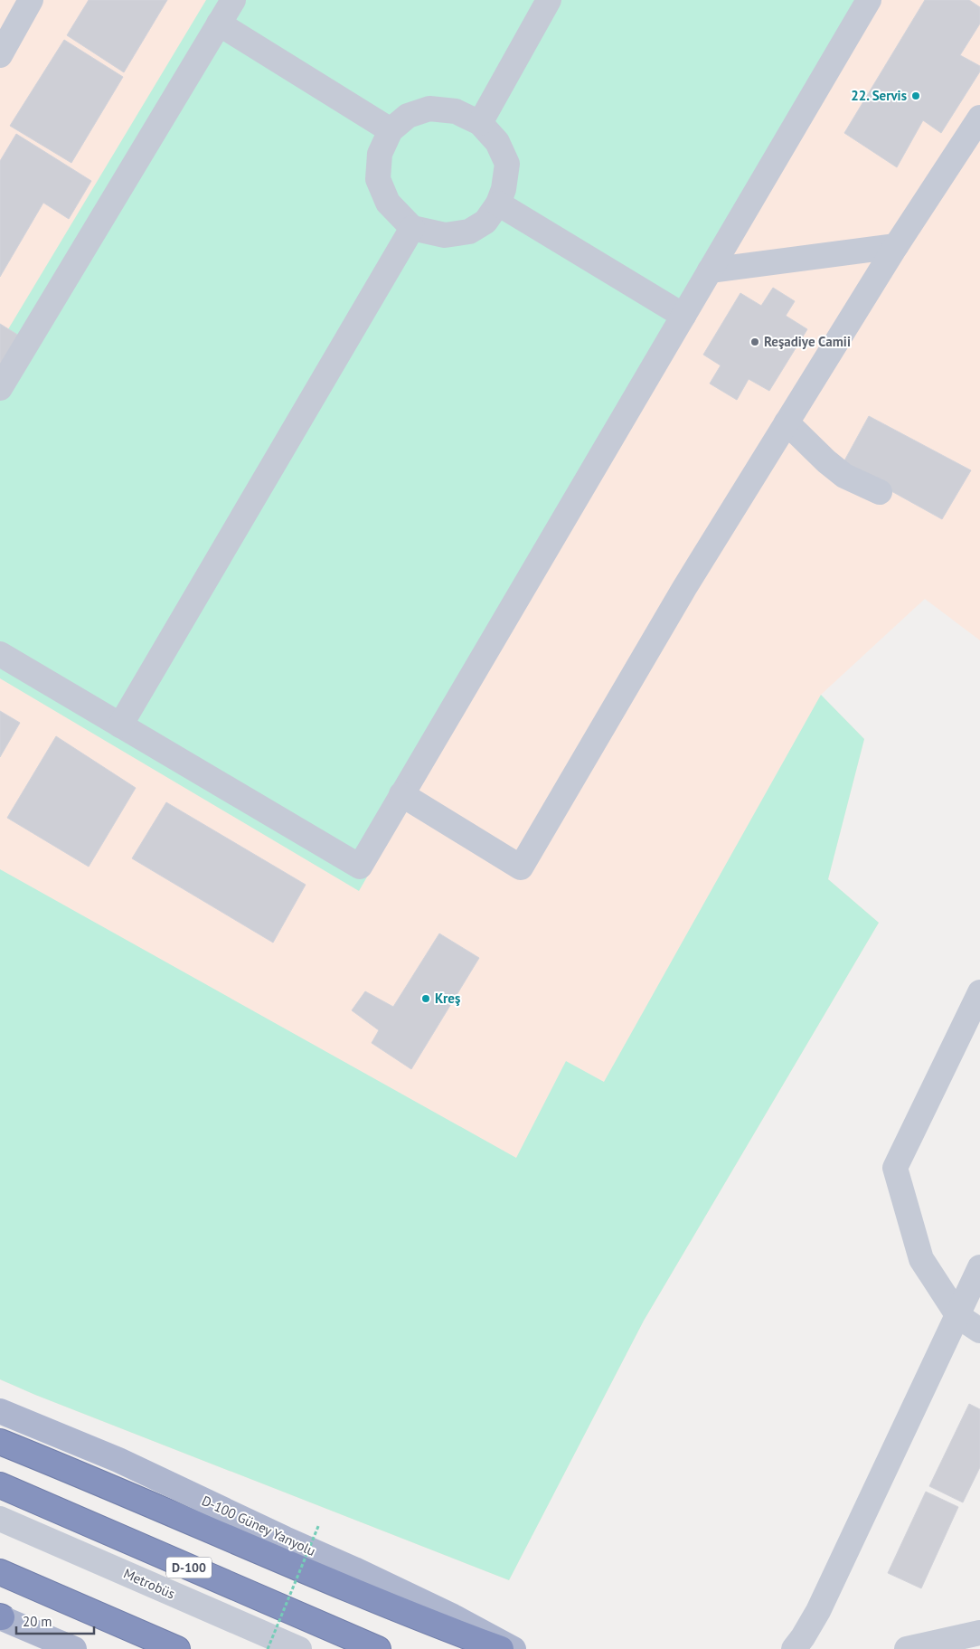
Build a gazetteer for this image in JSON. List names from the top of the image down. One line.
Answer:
{"streets":{"highway":["D-100"],"main road":["D-100 Güney Yanyolu"],"street":["Metrobüs"]},"places":["22. Servis","Reşadiye Camii","Kreş"],"scale_bar":"20 m"}
